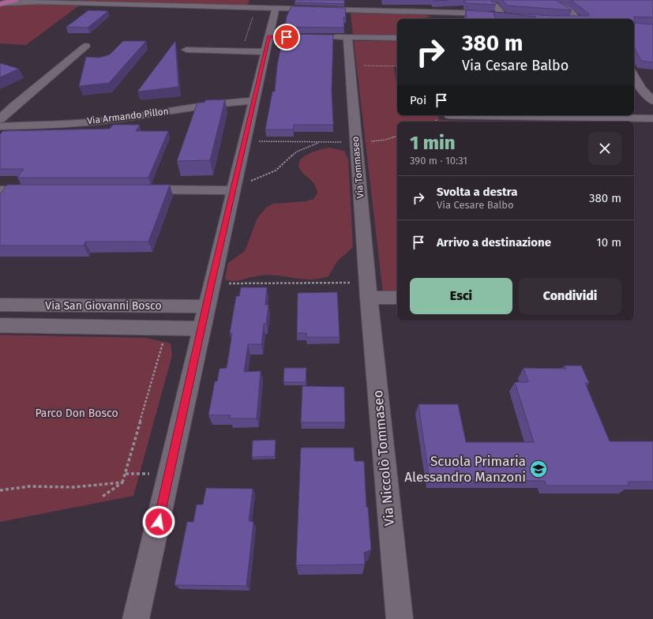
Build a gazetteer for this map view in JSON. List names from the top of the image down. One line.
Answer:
{"streets":{"street":["Via Armando Pillon","Via Tommaseo","Via San Giovanni Bosco","Via Niccolò Tommaseo"]},"crossings":[["Via Tommaseo","Via Niccolò Tommaseo"]],"parks":["Parco Don Bosco"],"places":{"school or university":["Scuola Primaria Alessandro Manzoni"]},"page":{"turn":["380 m","Via Cesare Balbo"],"then":"Poi","heading":["1 min","390 m · 10:31"],"list":[{"name":"Svolta a destra","note":"Via Cesare Balbo","value":"380 m"},{"name":"Arrivo a destinazione","value":"10 m"}],"buttons":["Esci","Condividi"]}}
